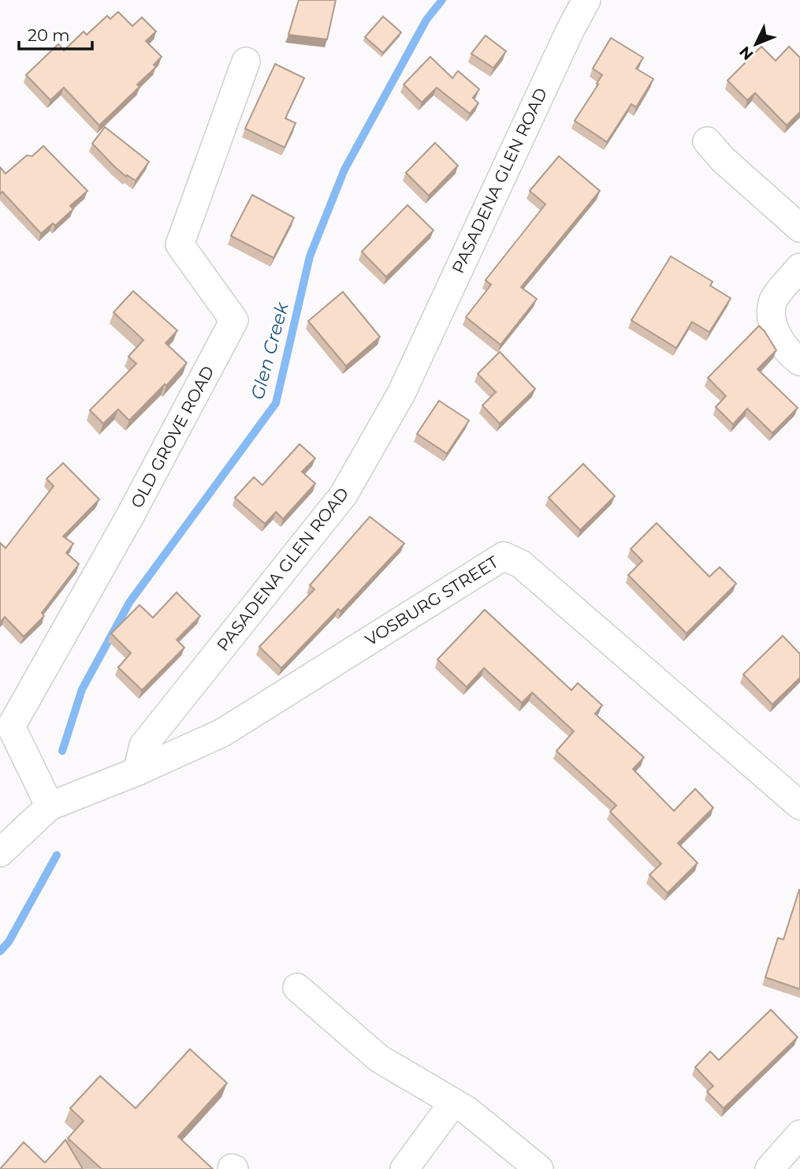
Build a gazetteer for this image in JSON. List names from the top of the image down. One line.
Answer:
{"streets":{"street":["PASADENA GLEN ROAD","OLD GROVE ROAD","VOSBURG STREET"]},"crossings":[["PASADENA GLEN ROAD","VOSBURG STREET"]],"water":["Glen Creek"],"scale_bar":"20 m","north":"bottom left"}
